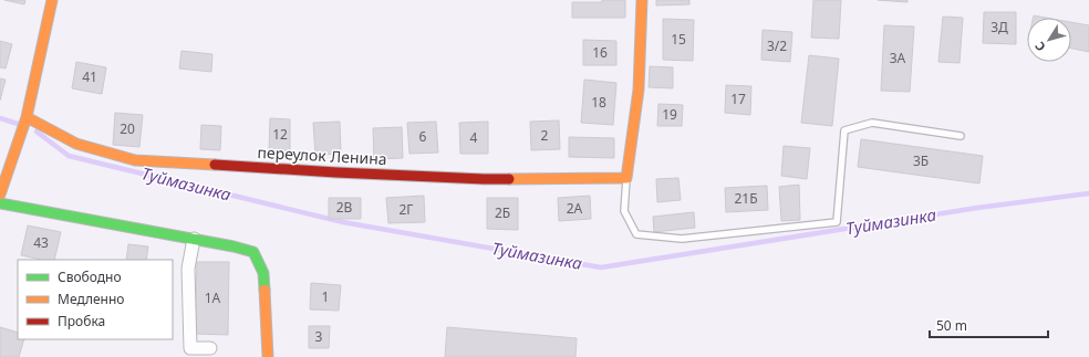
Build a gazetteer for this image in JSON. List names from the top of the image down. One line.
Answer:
{"streets":{"street":["переулок Ленина"]},"water":["Туймазинка"],"house_numbers":["3Д","15","3/2","16","3А","41","17","18","19","20","12","2","6","4","3Б","21Б","2В","2А","2Г","2Б","43","1","1А","3"],"legend":["Свободно","Медленно","Пробка"],"scale_bar":"50 m","north":"bottom left"}
